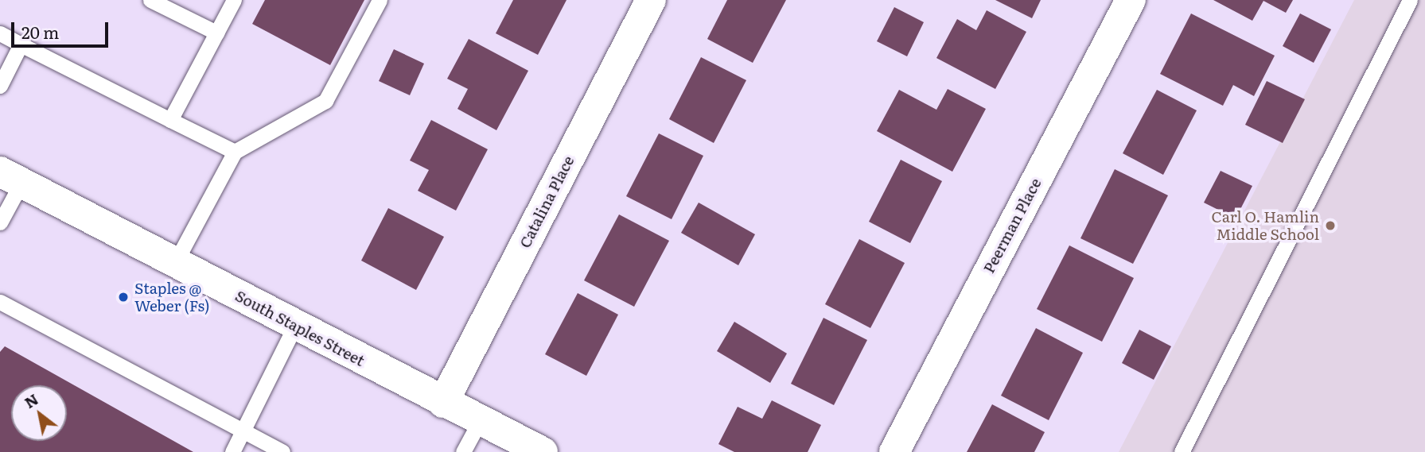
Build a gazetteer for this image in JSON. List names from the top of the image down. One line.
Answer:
{"streets":{"street":["Catalina Place","Peerman Place","South Staples Street"]},"crossings":[["Catalina Place","South Staples Street"]],"places":["Carl O. Hamlin Middle School","Staples @ Weber (Fs)"],"scale_bar":"20 m","north":"top left"}
